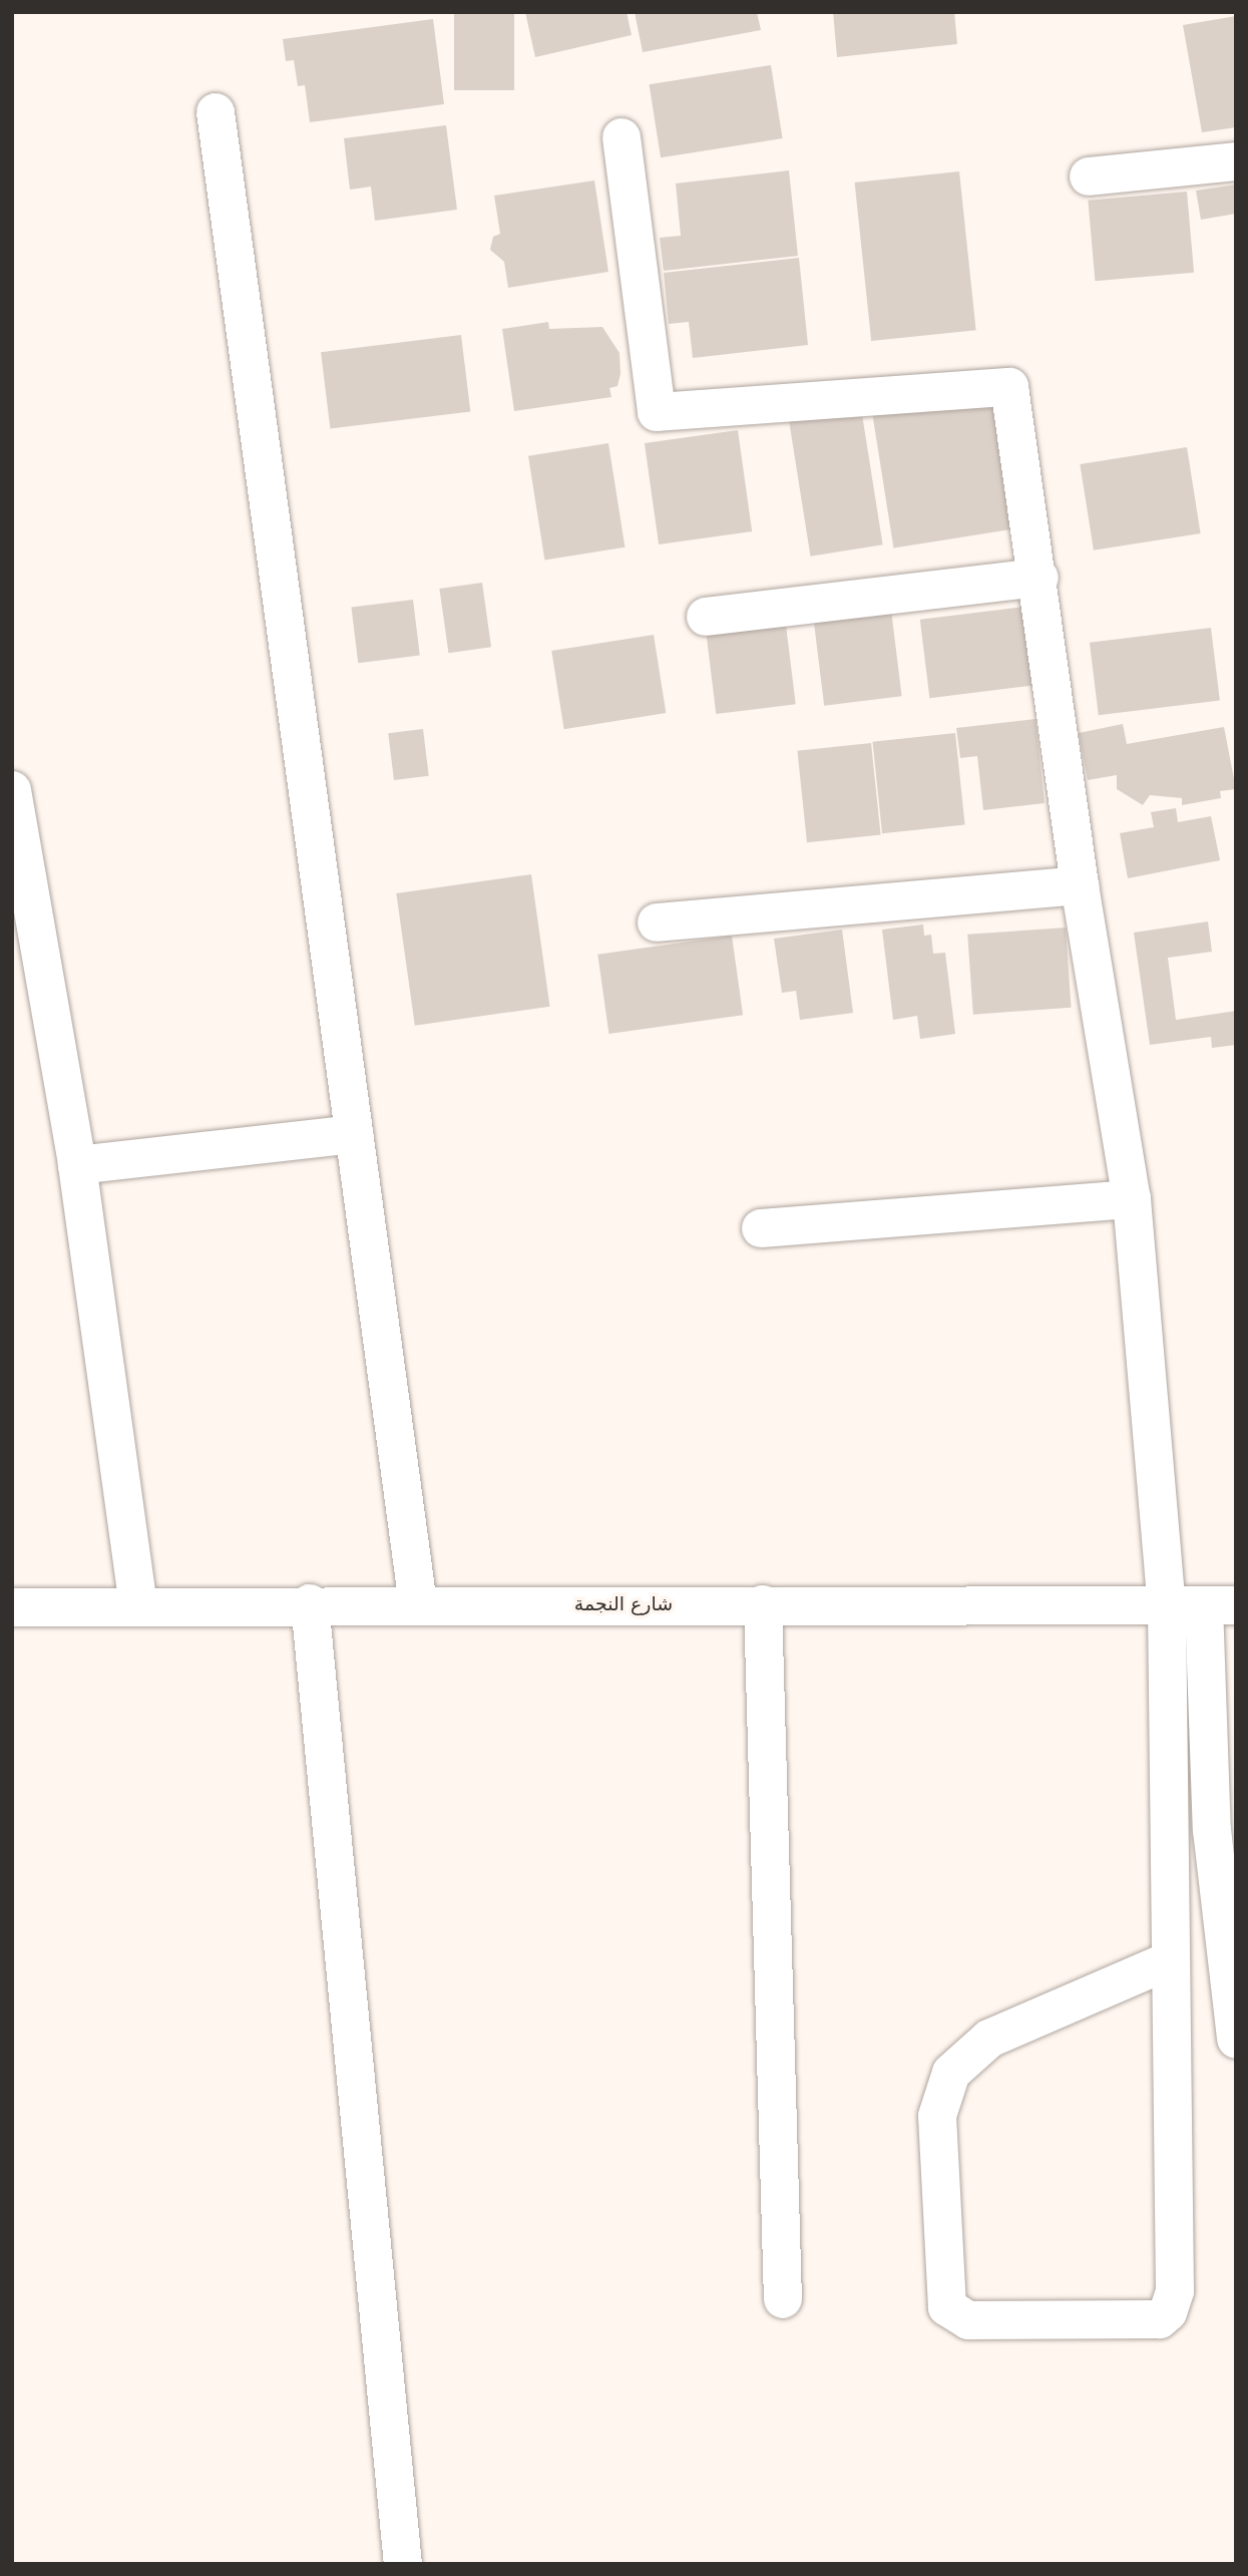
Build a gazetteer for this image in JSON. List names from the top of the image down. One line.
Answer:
{"streets":{"street":["شارع النجمة"]}}
